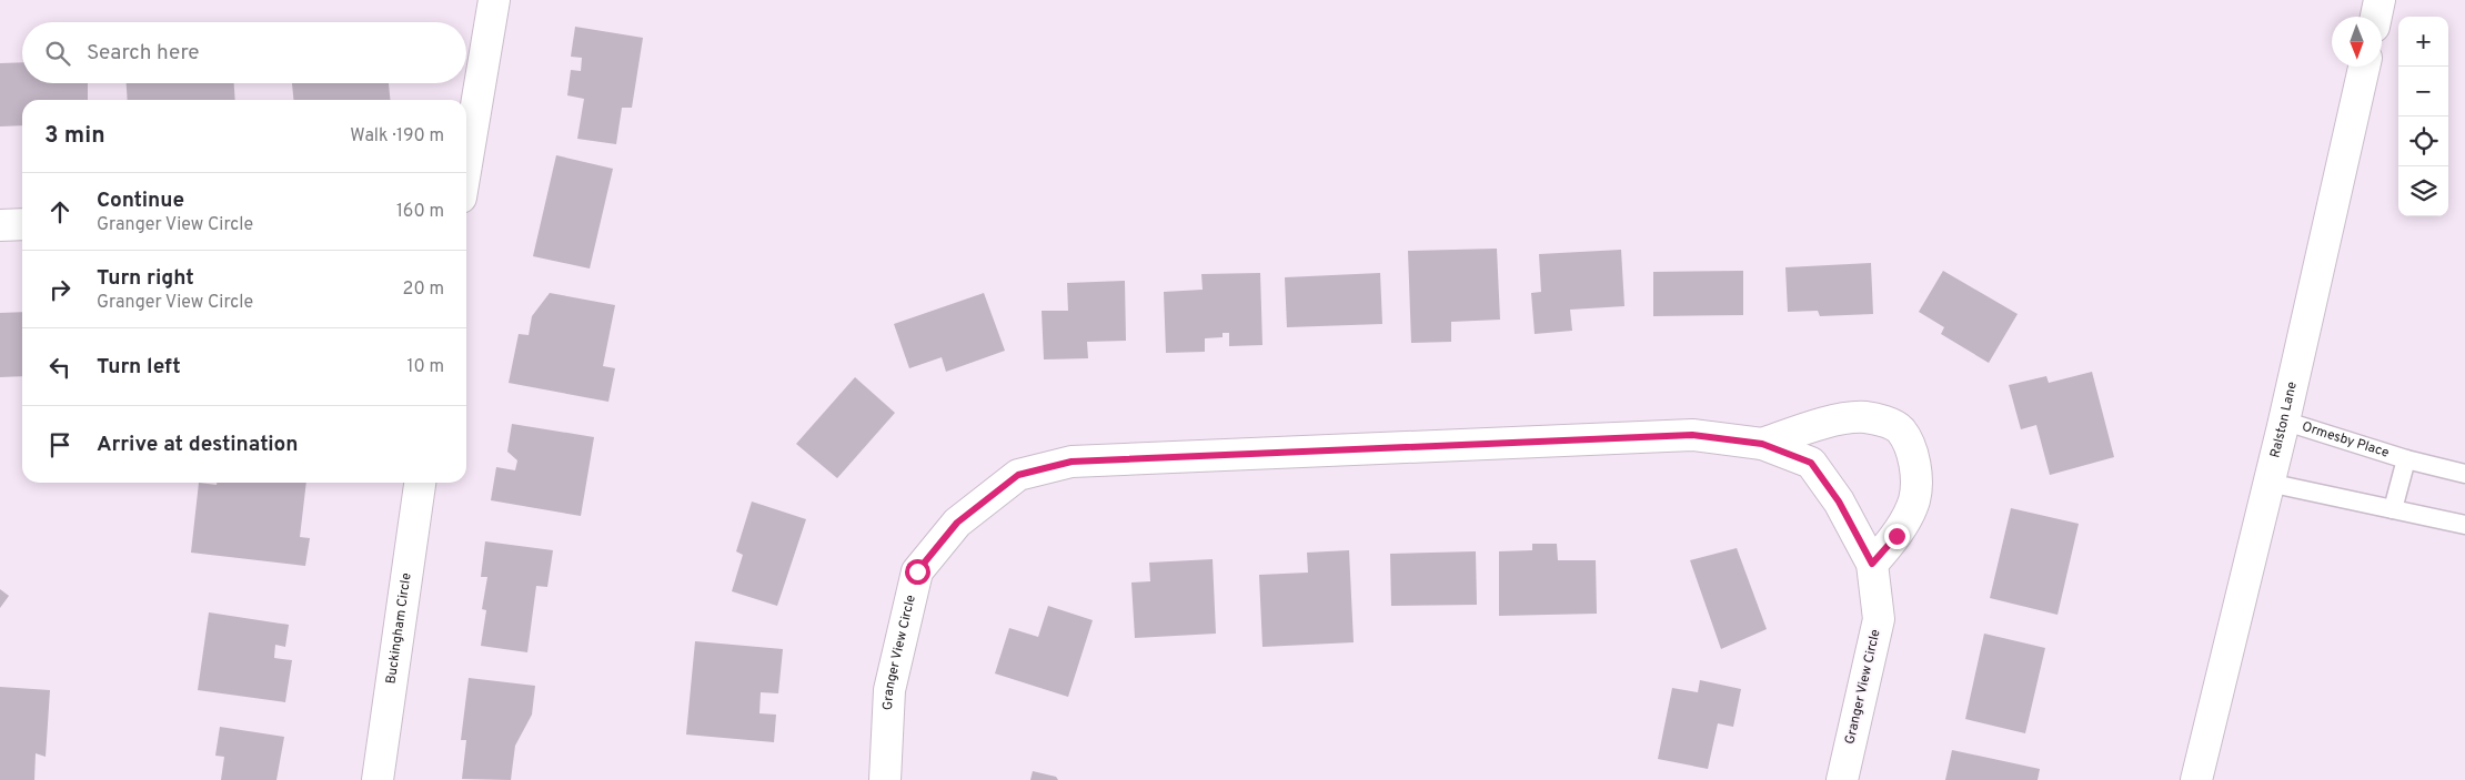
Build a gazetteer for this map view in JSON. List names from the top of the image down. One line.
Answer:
{"streets":{"street":["Ralston Lane","Buckingham Circle","Granger View Circle"],"lane":["Ormesby Place"]},"crossings":[["Ralston Lane","Ormesby Place"]],"north":"bottom","page":{"map_buttons":["+","−"],"search":"Search here","heading":["3 min","Walk · 190 m"],"list":[["Continue","Granger View Circle","160 m"],["Turn right","Granger View Circle","20 m"],["Turn left","10 m"],"Arrive at destination"]}}
